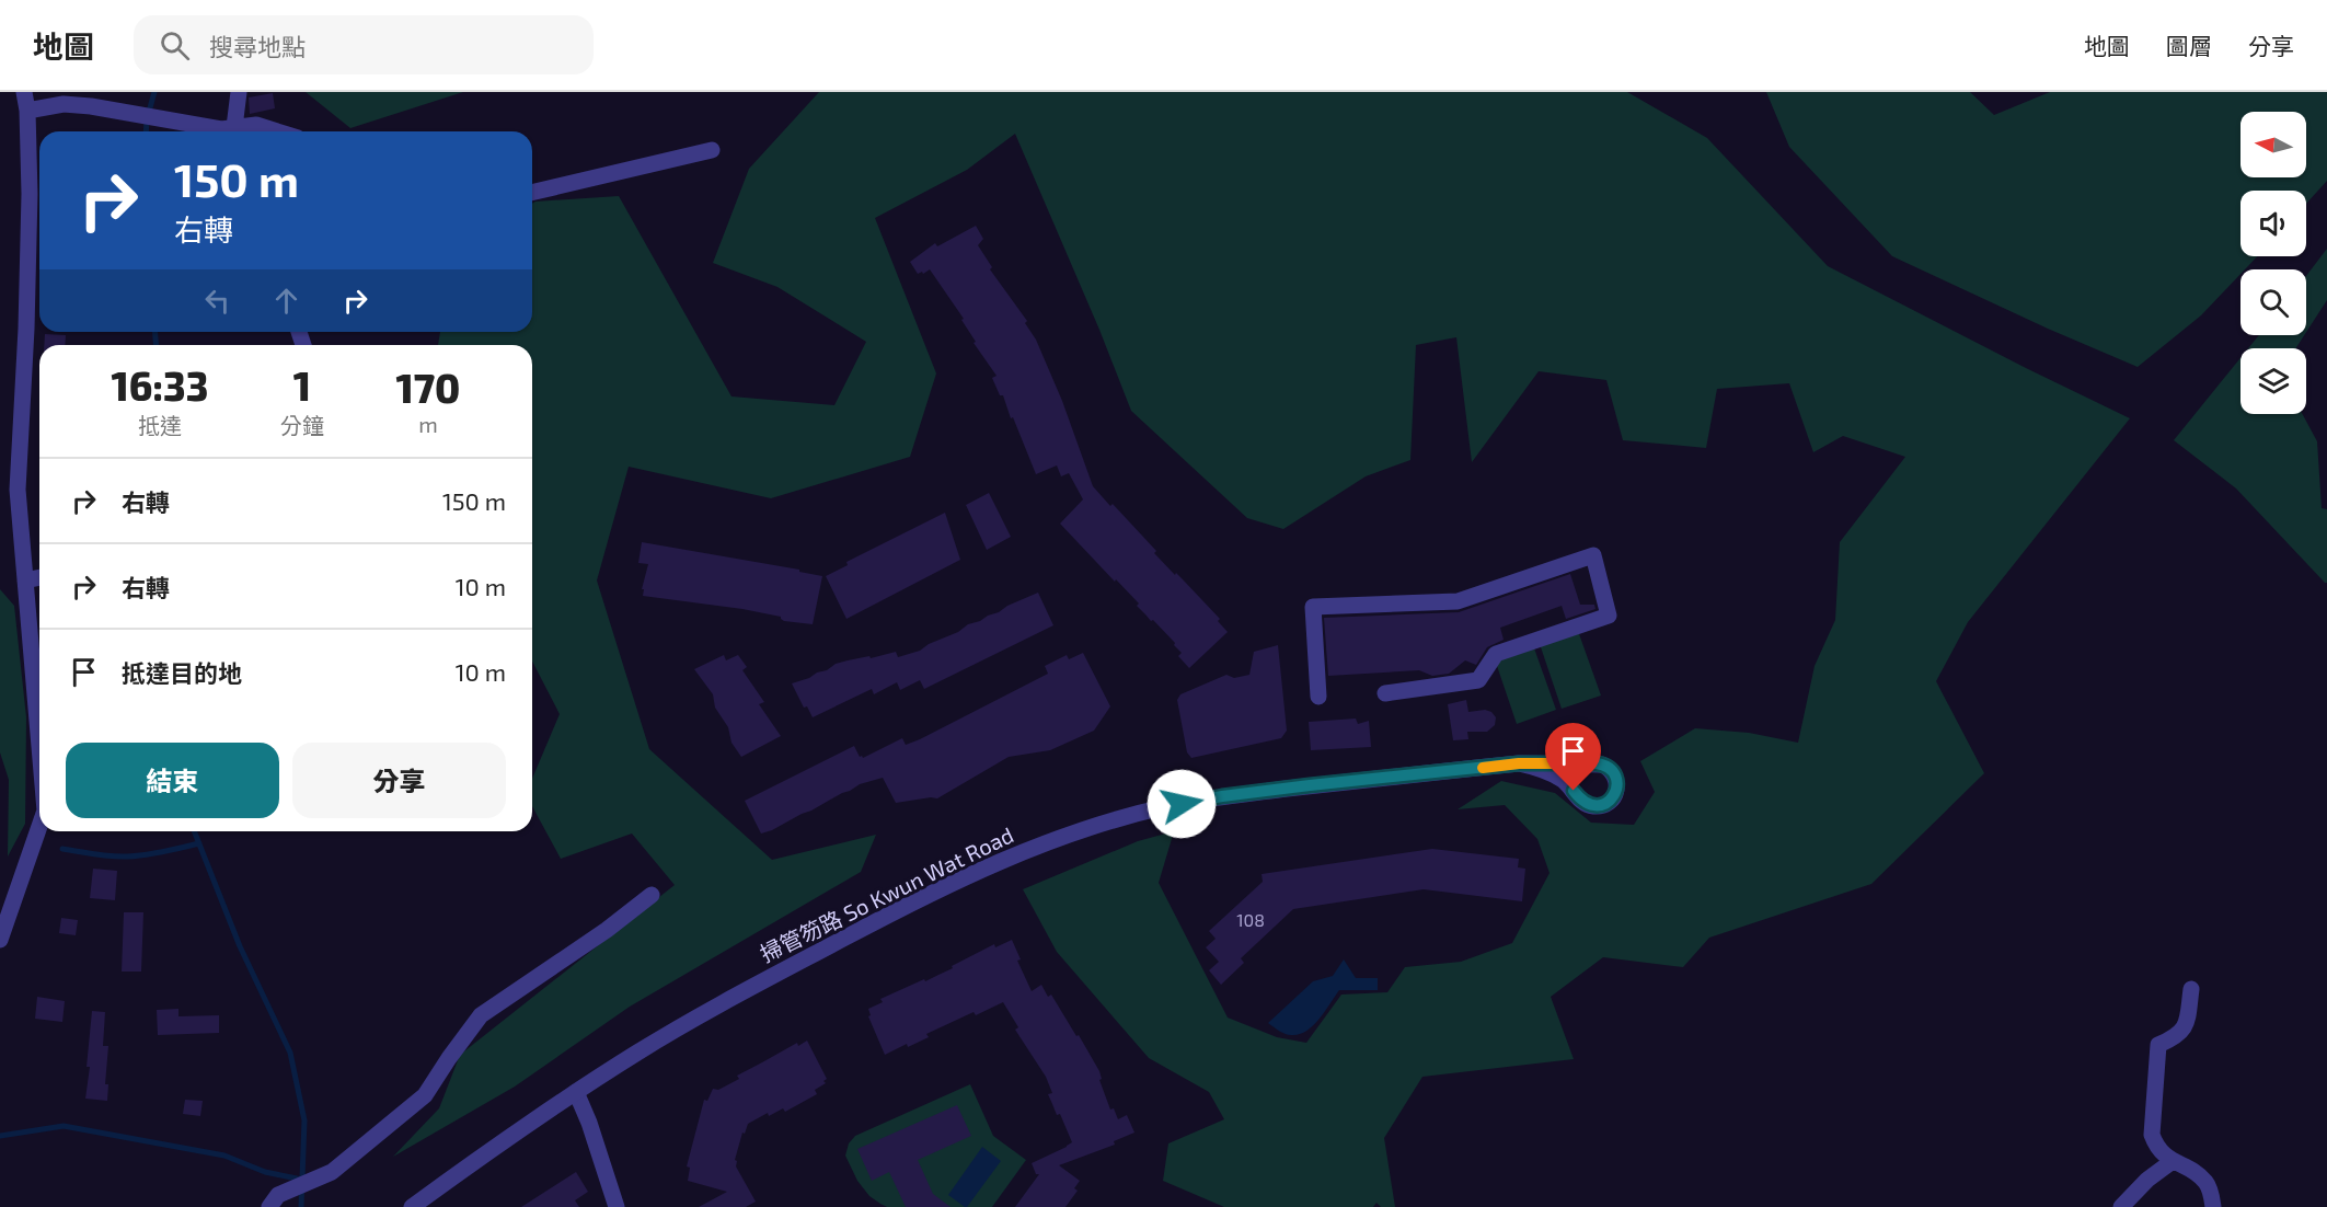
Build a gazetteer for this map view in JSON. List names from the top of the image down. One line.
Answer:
{"streets":{"street":["掃管笏路 So Kwun Wat Road"]},"house_numbers":["108"],"north":"left","page":{"header":"地圖","search":"搜尋地點","nav":["地圖","圖層","分享"],"turn":["150 m","右轉"],"eta":["16:33","抵達","1","分鐘","170","m"],"list":[{"name":"右轉","value":"150 m"},{"name":"右轉","value":"10 m"},{"name":"抵達目的地","value":"10 m"}],"buttons":["結束","分享"]}}
